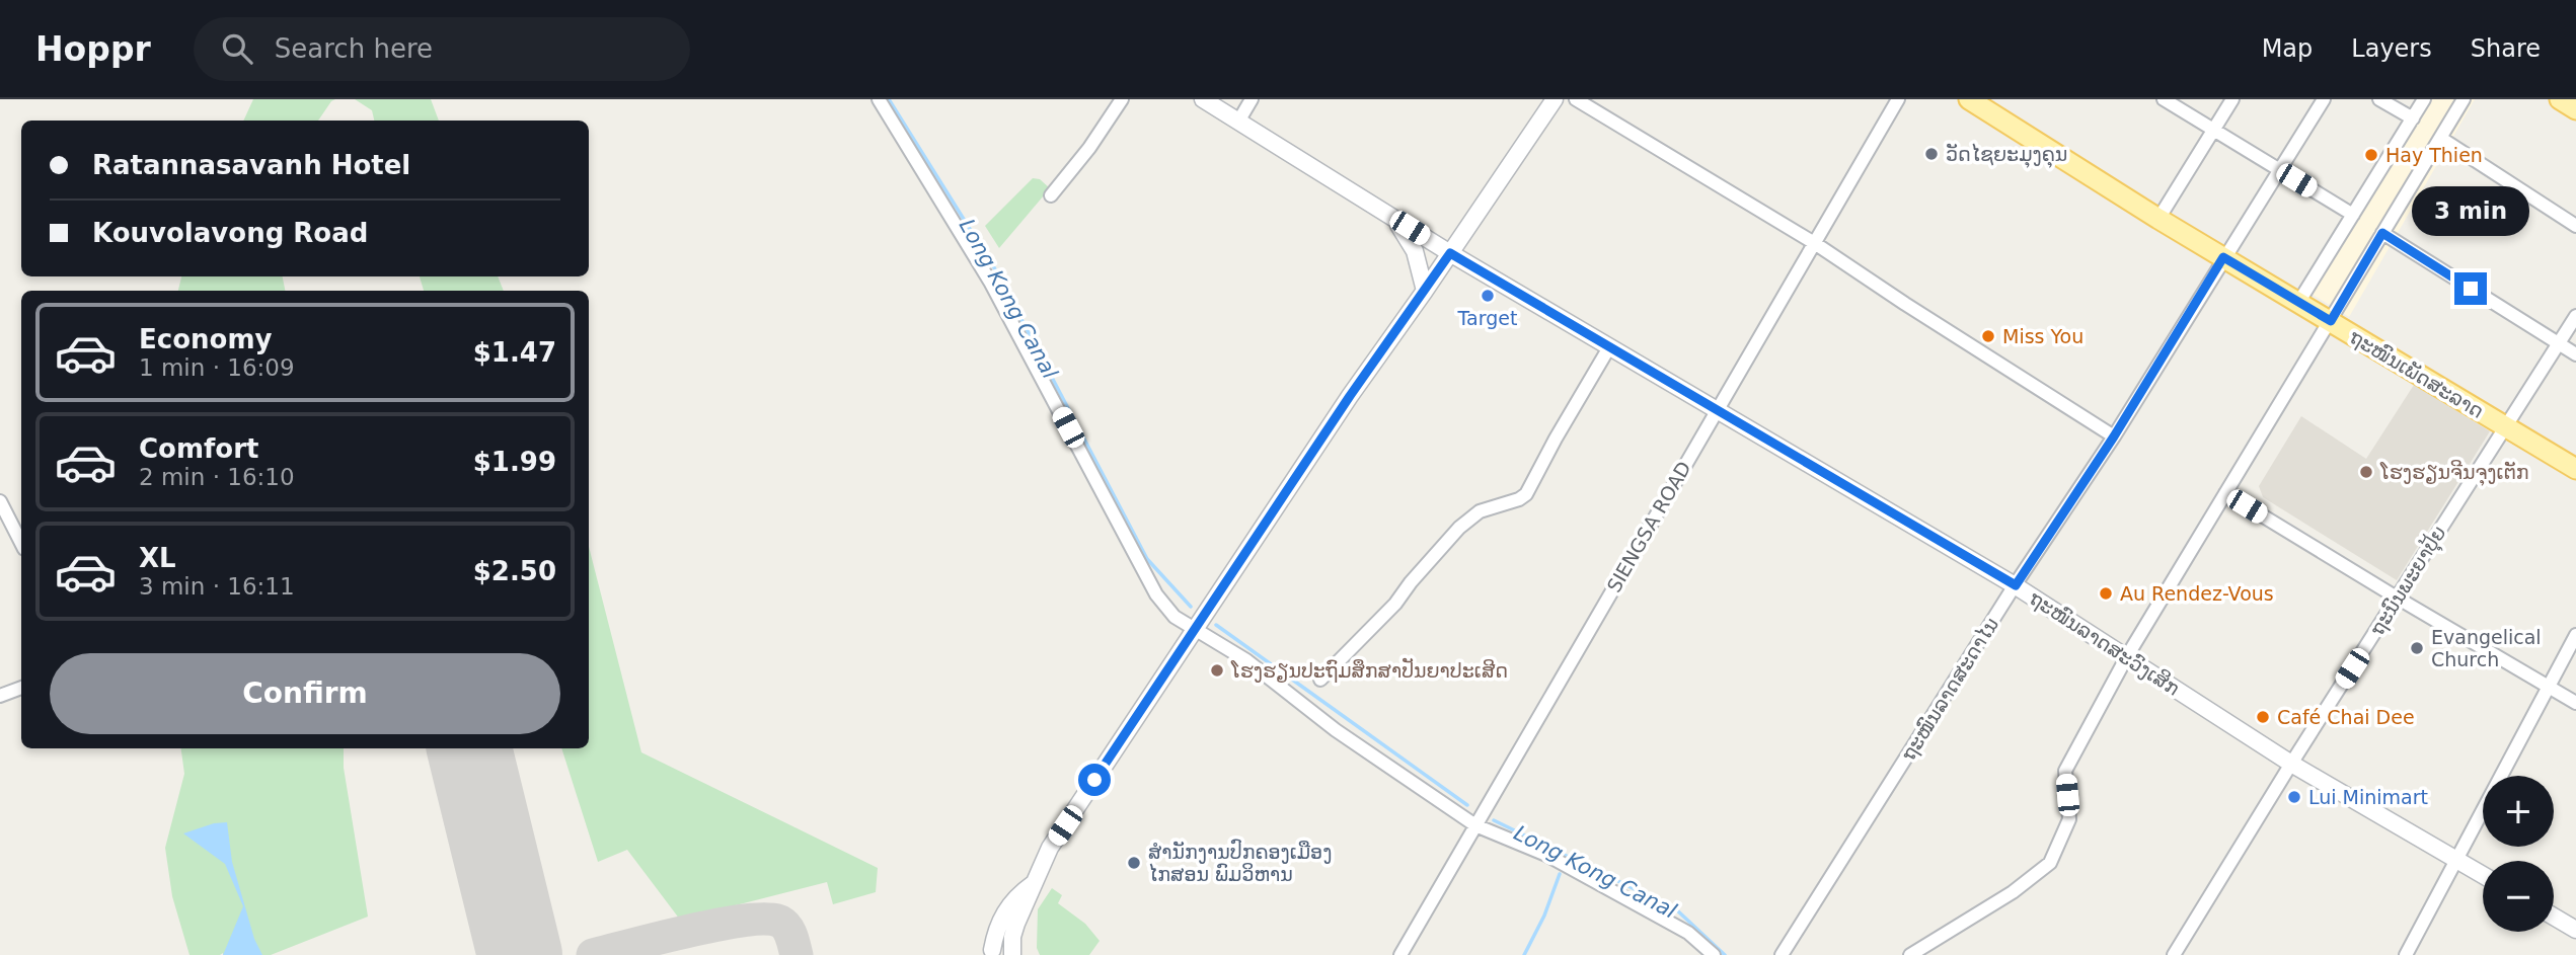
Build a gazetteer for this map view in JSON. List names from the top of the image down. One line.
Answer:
{"streets":{"main road":["ຖະໜົນເພັດສະລາດ"],"street":["SIENGSA ROAD","ຖະນົນພະຍາປຸ້ຍ","ຖະໜົນລາດສະວົງເສິກ","ຖະໜົນລາດສະດາໄນ"]},"crossings":[["ຖະໜົນເພັດສະລາດ","ຖະນົນພະຍາປຸ້ຍ"],["ຖະໜົນເພັດສະລາດ","ຖະໜົນລາດສະດາໄນ"],["SIENGSA ROAD","ຖະໜົນລາດສະວົງເສິກ"],["ຖະນົນພະຍາປຸ້ຍ","ຖະໜົນລາດສະວົງເສິກ"],["ຖະໜົນລາດສະວົງເສິກ","ຖະໜົນລາດສະດາໄນ"]],"water":["Long Kong Canal"],"places":["ວັດໄຊຍະມຸງຄຸນ","Hay Thien","Target","Miss You","ໂຮງຮຽນຈີນຈຸງເຕັກ","Au Rendez-Vous","Evangelical Church","ໂຮງຮຽນປະຖົມສຶກສາປັນຍາປະເສີດ","Café Chai Dee","Lui Minimart","ສຳນັກງານປົກຄອງເມືອງ ໄກສອນ ພົມວິຫານ"],"page":{"header":"Hoppr","search":"Search here","nav":["Map","Layers","Share"],"banner":["Ratannasavanh Hotel","Kouvolavong Road"],"bubble":"3 min","list":[{"name":"Economy","note":"1 min · 16:09","value":"$1.47"},{"name":"Comfort","note":"2 min · 16:10","value":"$1.99"},{"name":"XL","note":"3 min · 16:11","value":"$2.50"}],"buttons":"Confirm","map_buttons":["+","−"]}}
